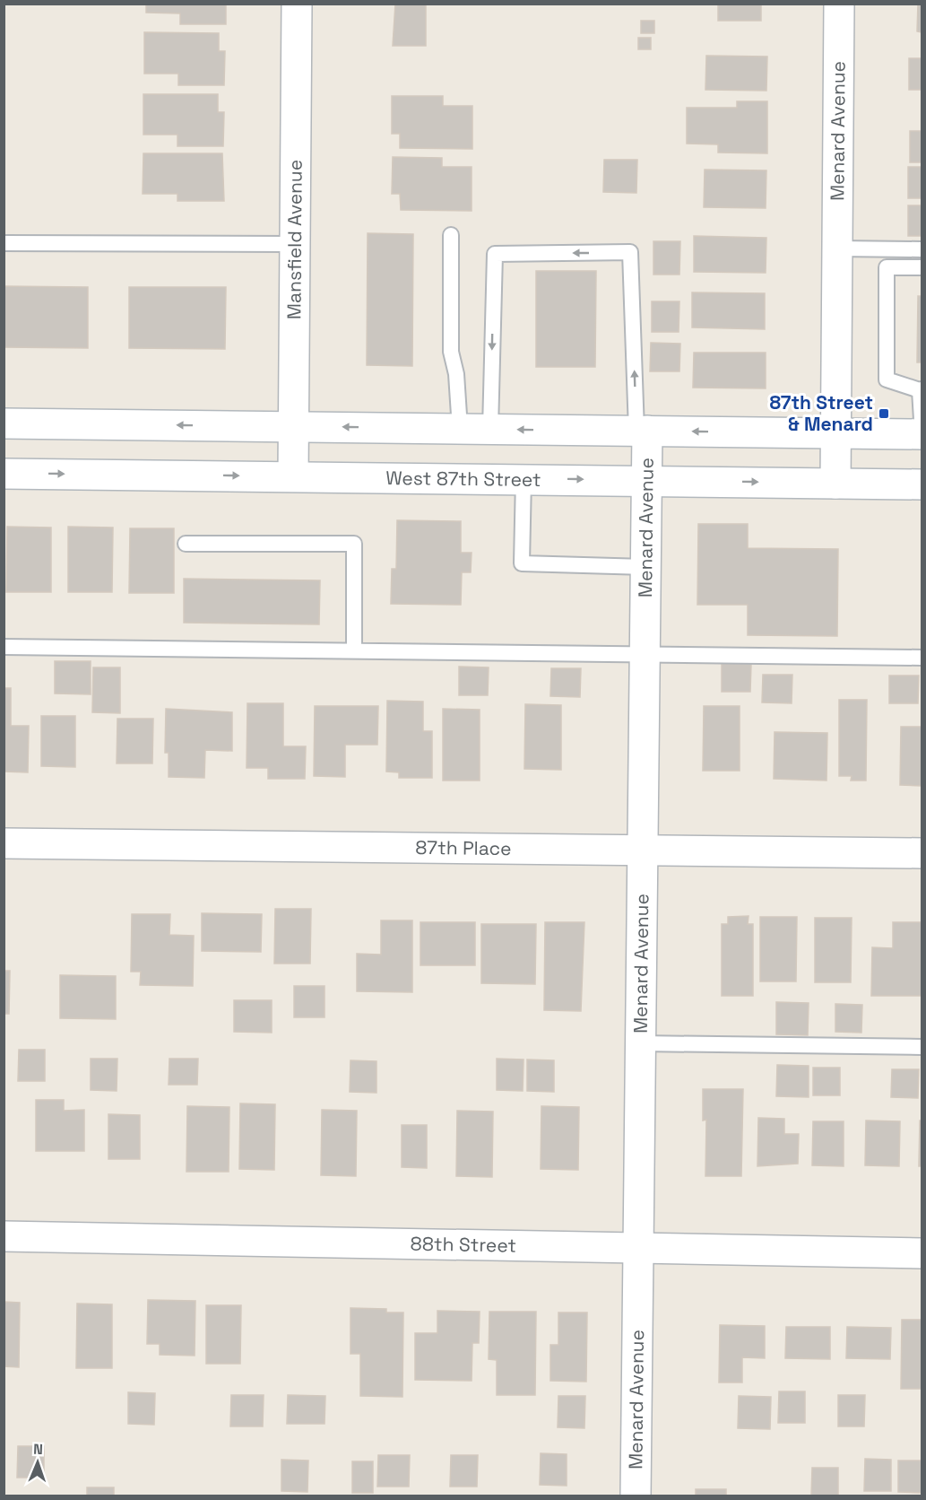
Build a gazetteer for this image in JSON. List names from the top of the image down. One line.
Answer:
{"streets":{"street":["Menard Avenue","Mansfield Avenue","West 87th Street","87th Place","88th Street"]},"crossings":[["Menard Avenue","West 87th Street"],["Menard Avenue","87th Place"],["Menard Avenue","88th Street"],["Mansfield Avenue","West 87th Street"]],"places":{"transit":["87th Street & Menard"]},"north":"top"}
